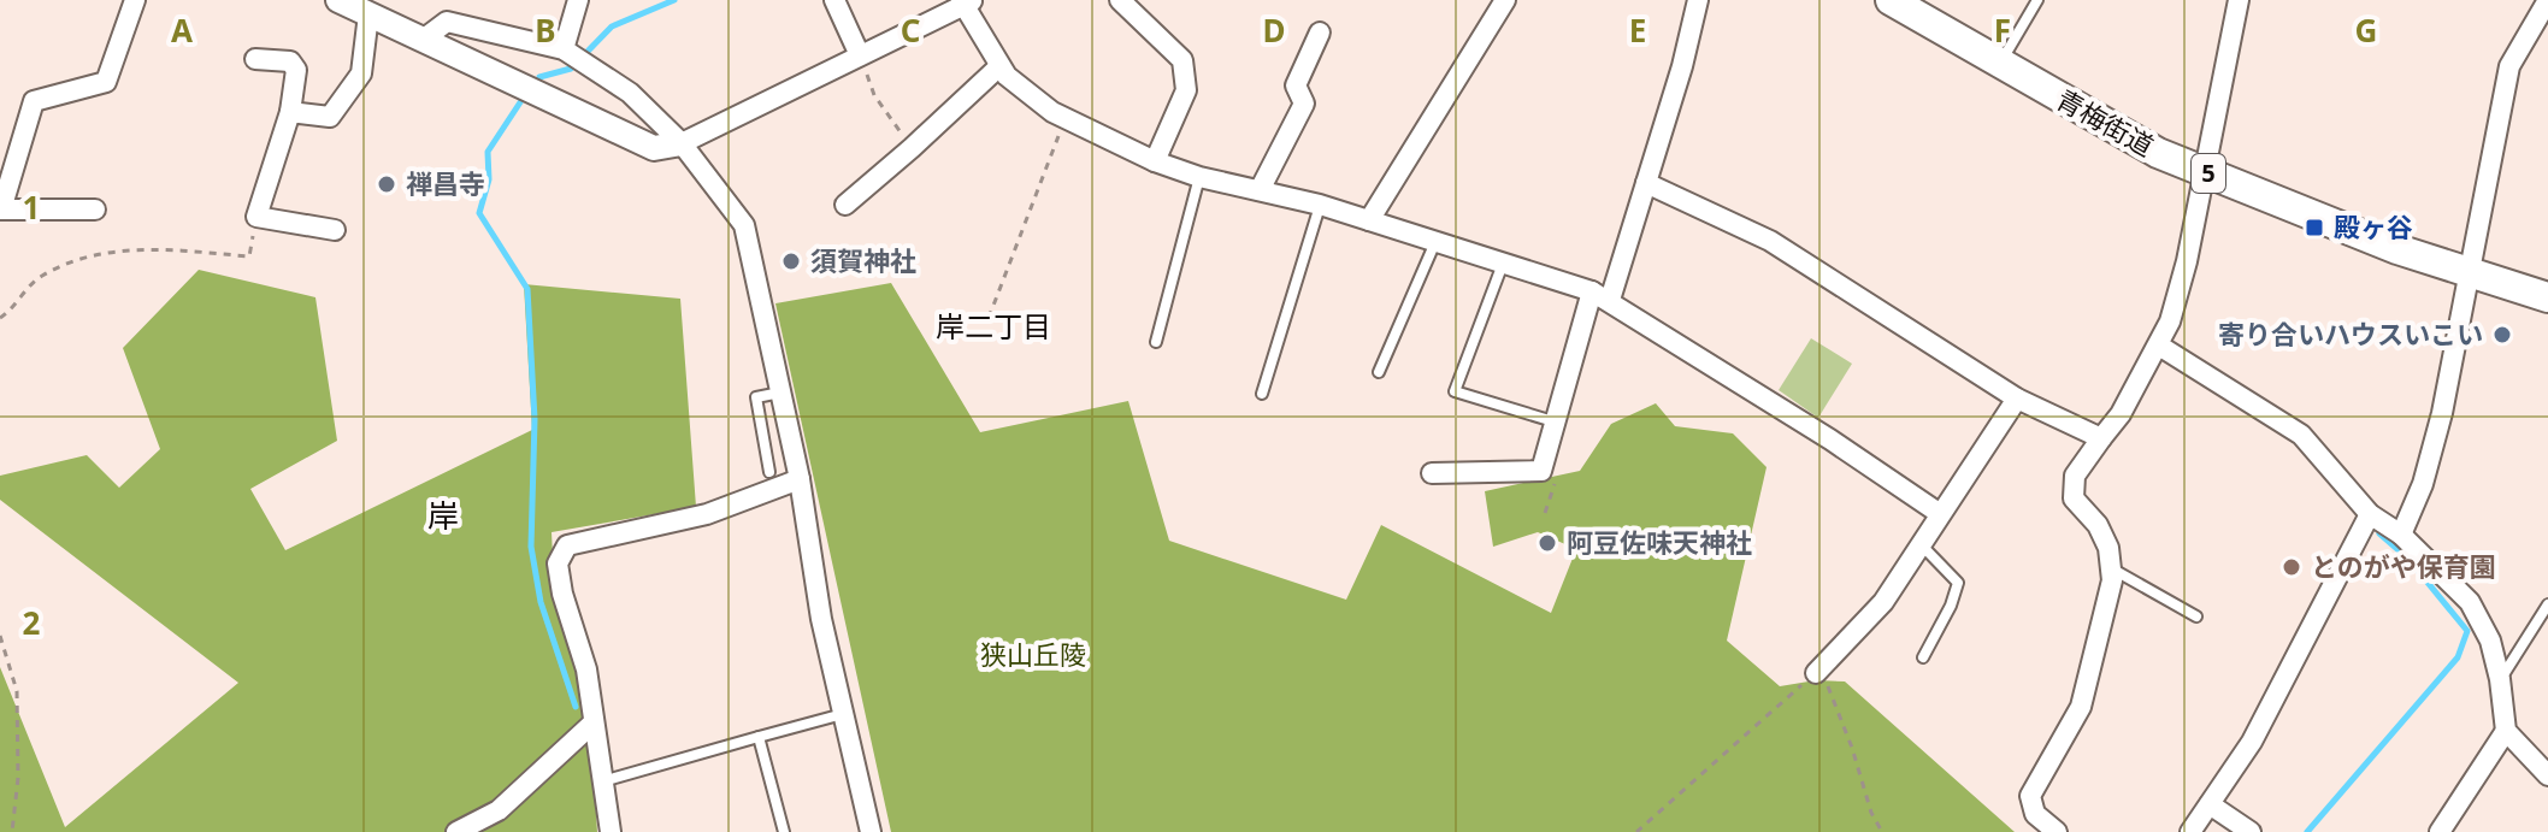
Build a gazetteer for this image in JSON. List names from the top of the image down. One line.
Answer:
{"streets":{"main road":["青梅街道","5"]},"districts":["岸二丁目","岸"],"parks":["狭山丘陵"],"places":{"other":["禅昌寺","須賀神社","寄り合いハウスいこい","阿豆佐味天神社","とのがや保育園"],"transit":["殿ヶ谷"]},"grid":{"columns":["A","B","C","D","E","F","G"],"rows":["1","2"]}}
